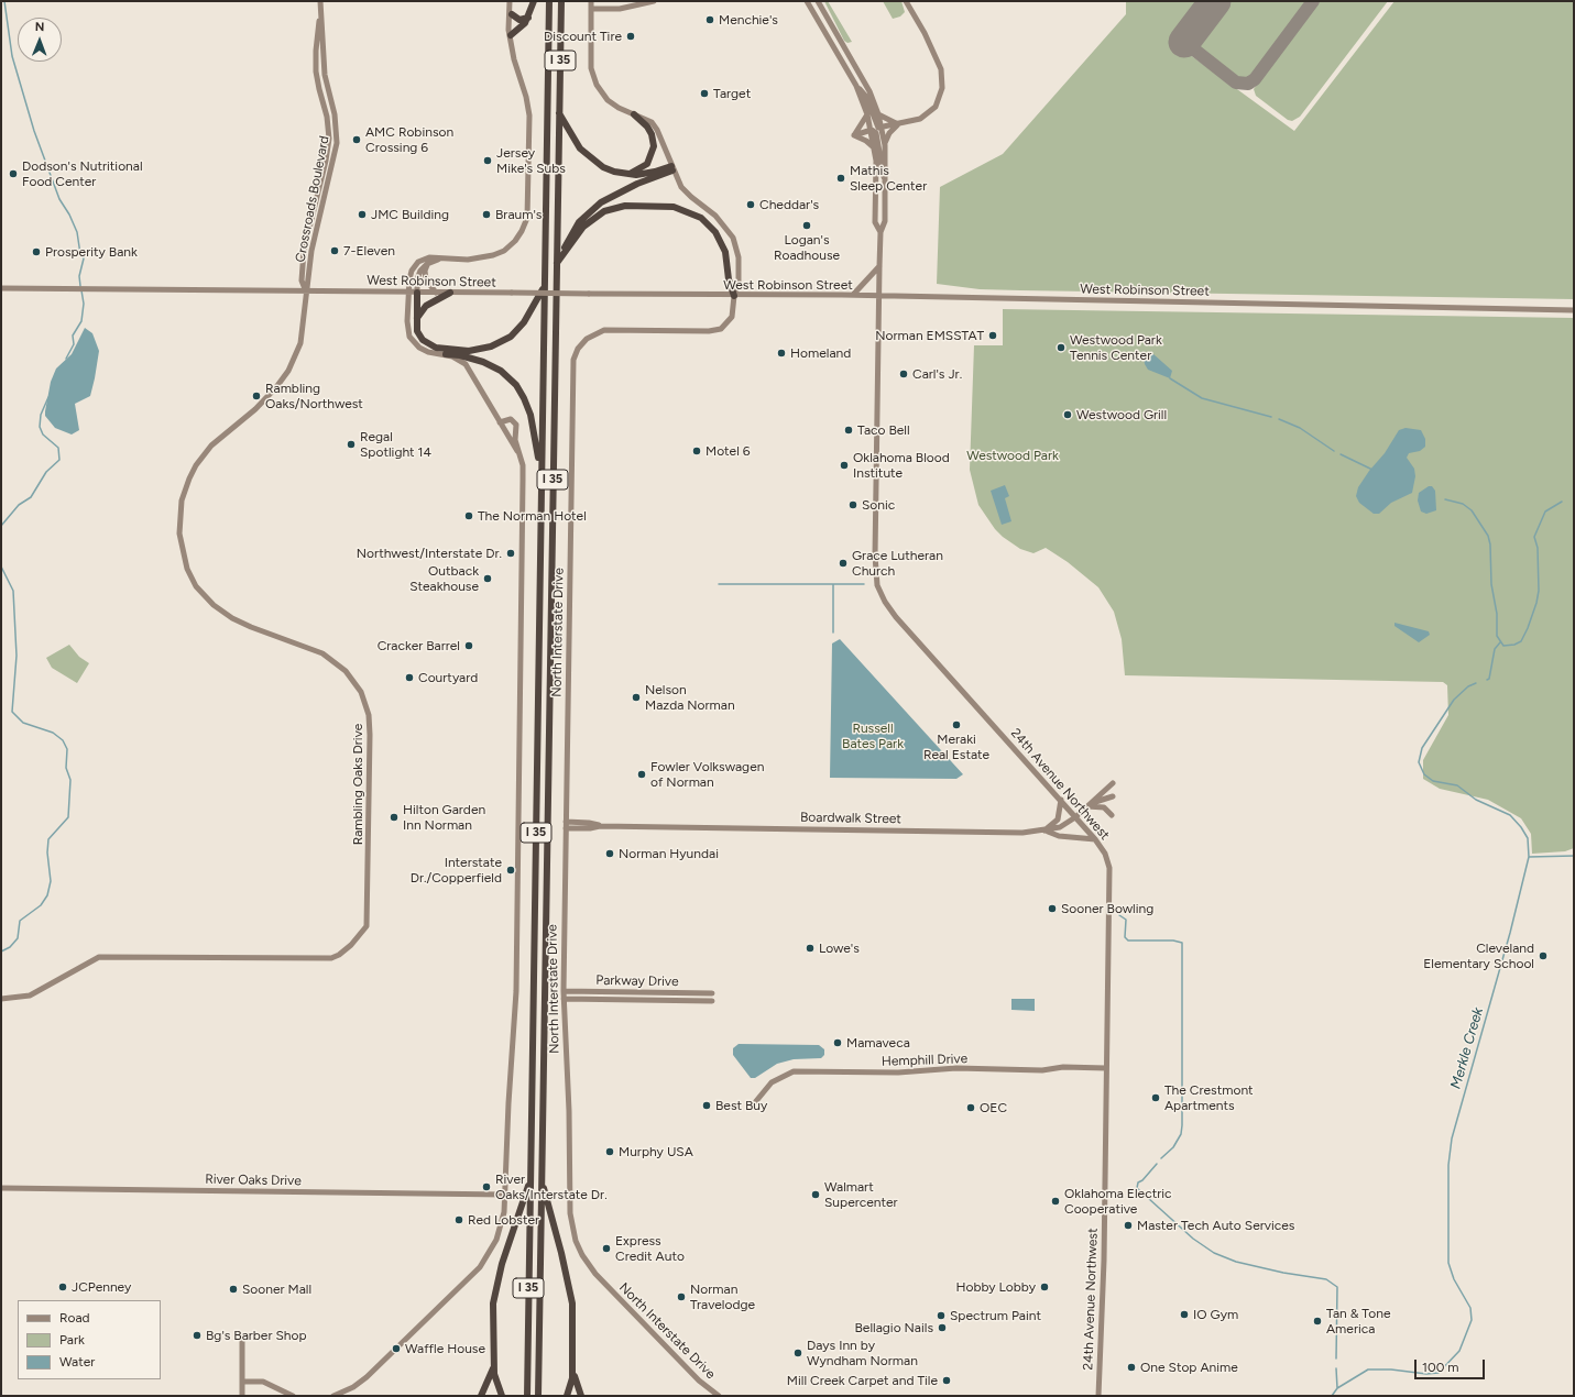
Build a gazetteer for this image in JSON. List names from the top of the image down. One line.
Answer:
{"streets":{"highway":["I 35"],"main road":["Crossroads Boulevard","West Robinson Street","North Interstate Drive","Rambling Oaks Drive","24th Avenue Northwest","Boardwalk Street","Parkway Drive","Hemphill Drive","River Oaks Drive"]},"crossings":[["Crossroads Boulevard","West Robinson Street"],["Crossroads Boulevard","Rambling Oaks Drive"],["West Robinson Street","North Interstate Drive"],["West Robinson Street","Rambling Oaks Drive"],["West Robinson Street","24th Avenue Northwest"],["North Interstate Drive","Boardwalk Street"],["North Interstate Drive","Parkway Drive"],["24th Avenue Northwest","Boardwalk Street"],["24th Avenue Northwest","Hemphill Drive"]],"water":["Merkle Creek"],"parks":["Westwood Park","Russell Bates Park"],"places":["Menchie's","Discount Tire","Target","AMC Robinson Crossing 6","Jersey Mike's Subs","Dodson's Nutritional Food Center","Mathis Sleep Center","Cheddar's","JMC Building","Braum's","Logan's Roadhouse","7-Eleven","Prosperity Bank","Norman EMSSTAT","Westwood Park Tennis Center","Homeland","Carl's Jr.","Rambling Oaks/Northwest","Westwood Grill","Taco Bell","Regal Spotlight 14","Motel 6","Oklahoma Blood Institute","Sonic","The Norman Hotel","Northwest/Interstate Dr.","Grace Lutheran Church","Outback Steakhouse","Cracker Barrel","Courtyard","Nelson Mazda Norman","Meraki Real Estate","Fowler Volkswagen of Norman","Hilton Garden Inn Norman","Norman Hyundai","Interstate Dr./Copperfield","Sooner Bowling","Lowe's","Cleveland Elementary School","Mamaveca","The Crestmont Apartments","Best Buy","OEC","Murphy USA","River Oaks/Interstate Dr.","Walmart Supercenter","Oklahoma Electric Cooperative","Red Lobster","Master Tech Auto Services","Express Credit Auto","JCPenney","Hobby Lobby","Sooner Mall","Norman Travelodge","IO Gym","Spectrum Paint","Tan & Tone America","Bellagio Nails","Bg's Barber Shop","Waffle House","Days Inn by Wyndham Norman","One Stop Anime","Mill Creek Carpet and Tile"],"legend":["Road","Park","Water"],"scale_bar":"100 m","north":"top"}
